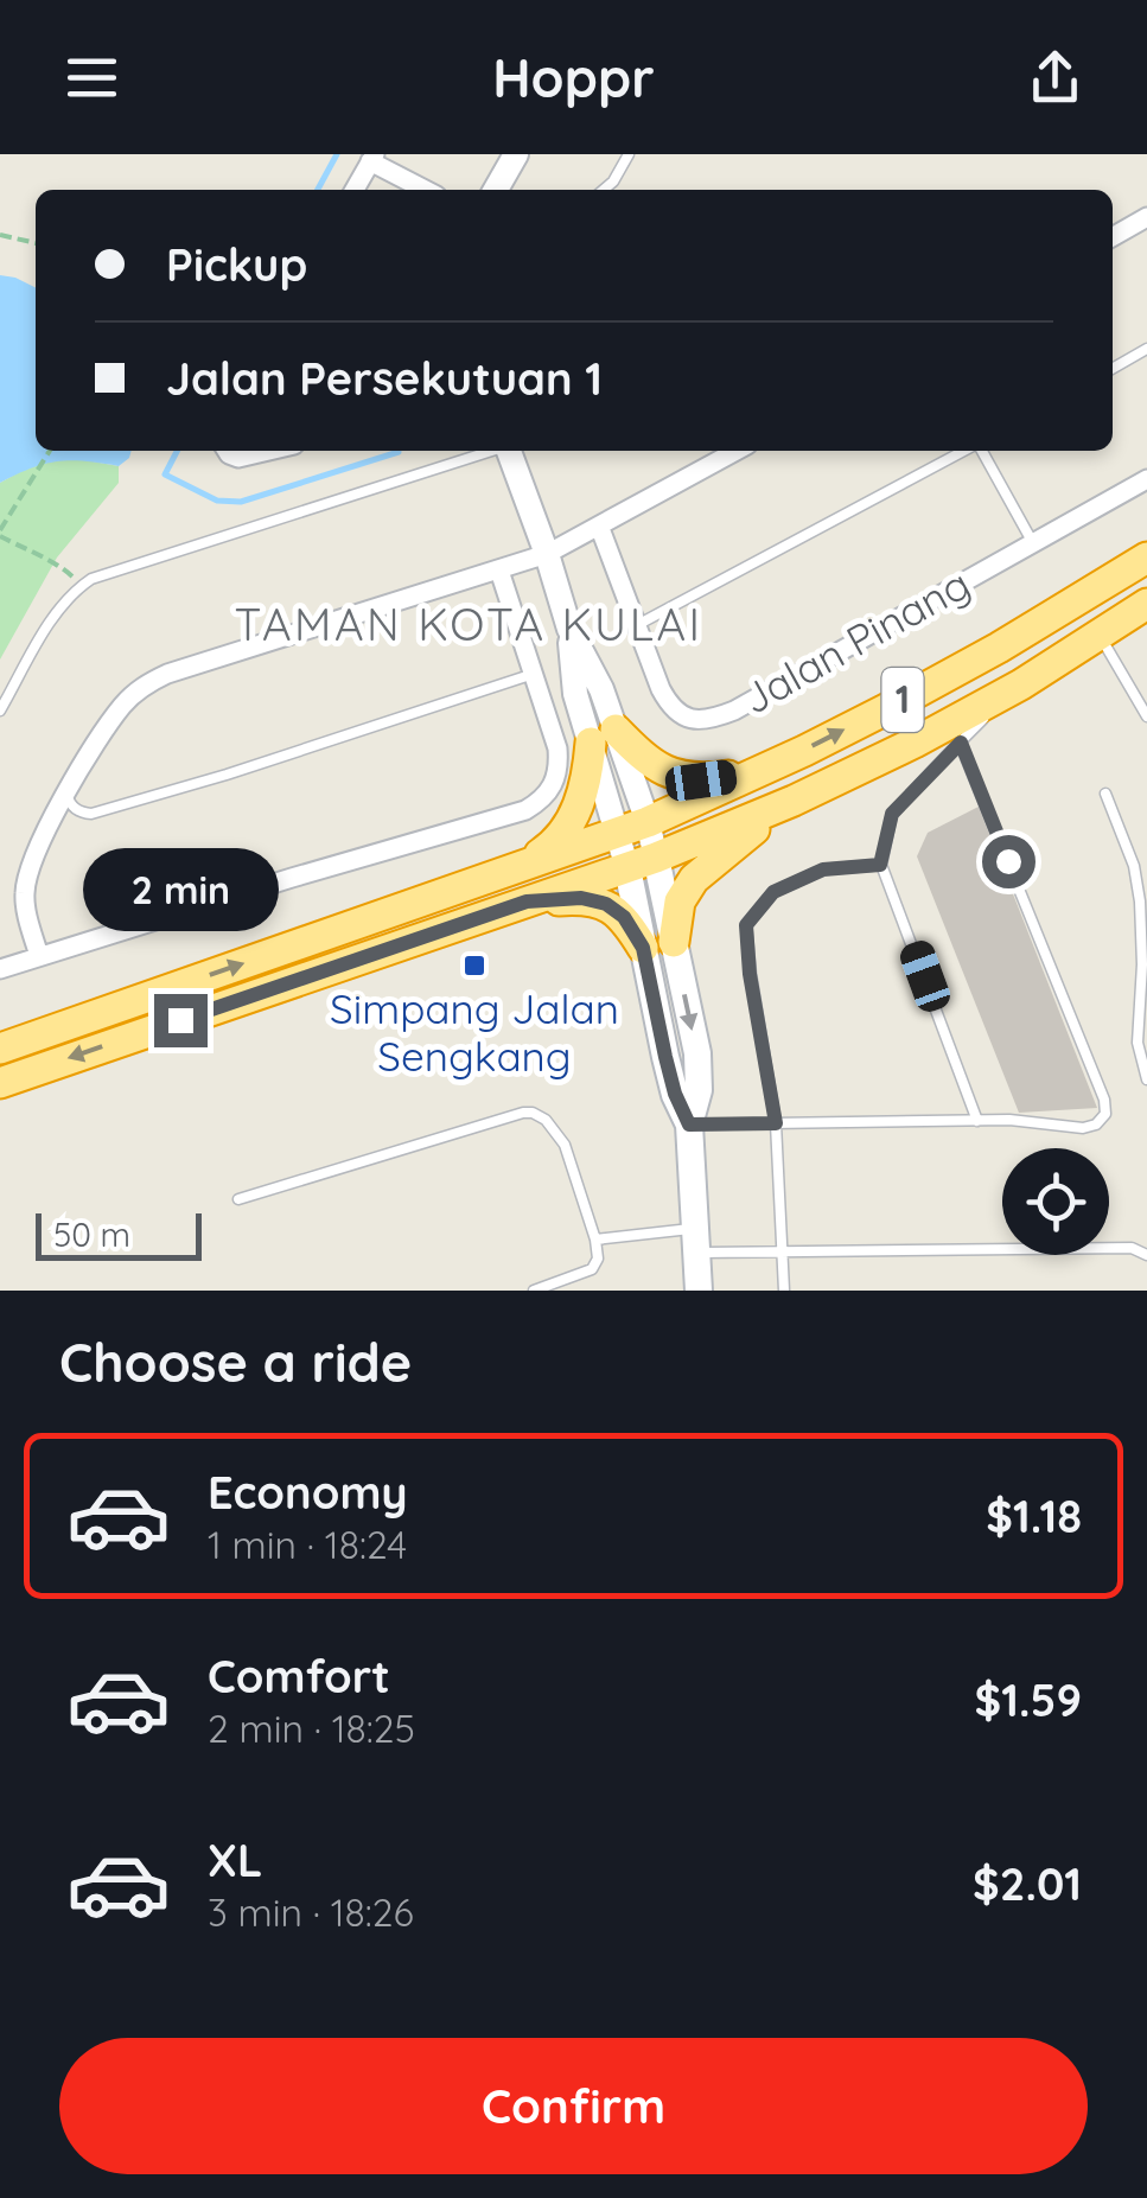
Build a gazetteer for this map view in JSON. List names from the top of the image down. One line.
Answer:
{"streets":{"highway":["1"],"street":["Jalan Pinang"]},"districts":["TAMAN KOTA KULAI"],"places":{"transit":["Simpang Jalan Sengkang"]},"scale_bar":"50 m","page":{"header":"Hoppr","banner":["Pickup","Jalan Persekutuan 1"],"bubble":"2 min","scale":"50 m","heading":"Choose a ride","list":[{"name":"Economy","note":"1 min · 18:24","value":"$1.18"},{"name":"Comfort","note":"2 min · 18:25","value":"$1.59"},{"name":"XL","note":"3 min · 18:26","value":"$2.01"}],"buttons":"Confirm"}}
